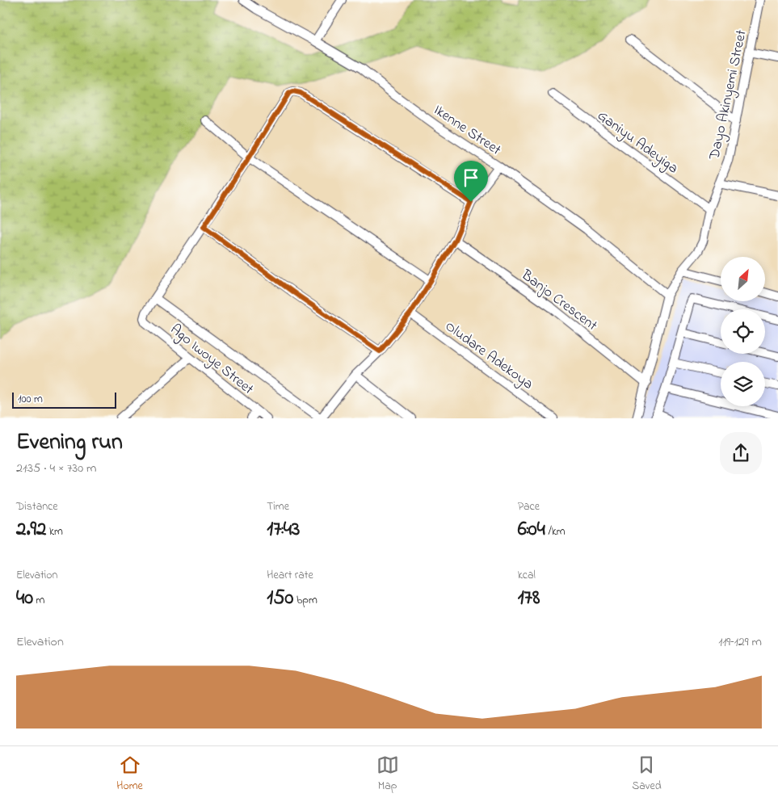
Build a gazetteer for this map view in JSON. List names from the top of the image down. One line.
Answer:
{"streets":{"street":["Dayo Akinyemi Street","Ikenne Street","Ganiyu Adeyiga","Banjo Crescent","Oludare Adekoya","Ago Iwoye Street"]},"crossings":[["Dayo Akinyemi Street","Ikenne Street"],["Dayo Akinyemi Street","Ganiyu Adeyiga"],["Dayo Akinyemi Street","Banjo Crescent"]],"scale_bar":"100 m","north":"top right","page":{"scale":"100 m","heading":["Evening run","21:35 · 4 × 730 m"],"stats":[["Distance","2.92 km"],["Time","17:43"],["Pace","6:04 /km"],["Elevation","40 m"],["Heart rate","150 bpm"],["kcal","178"]],"chart":["Elevation","119–129 m"],"tabs":["Home","Map","Saved"]}}
